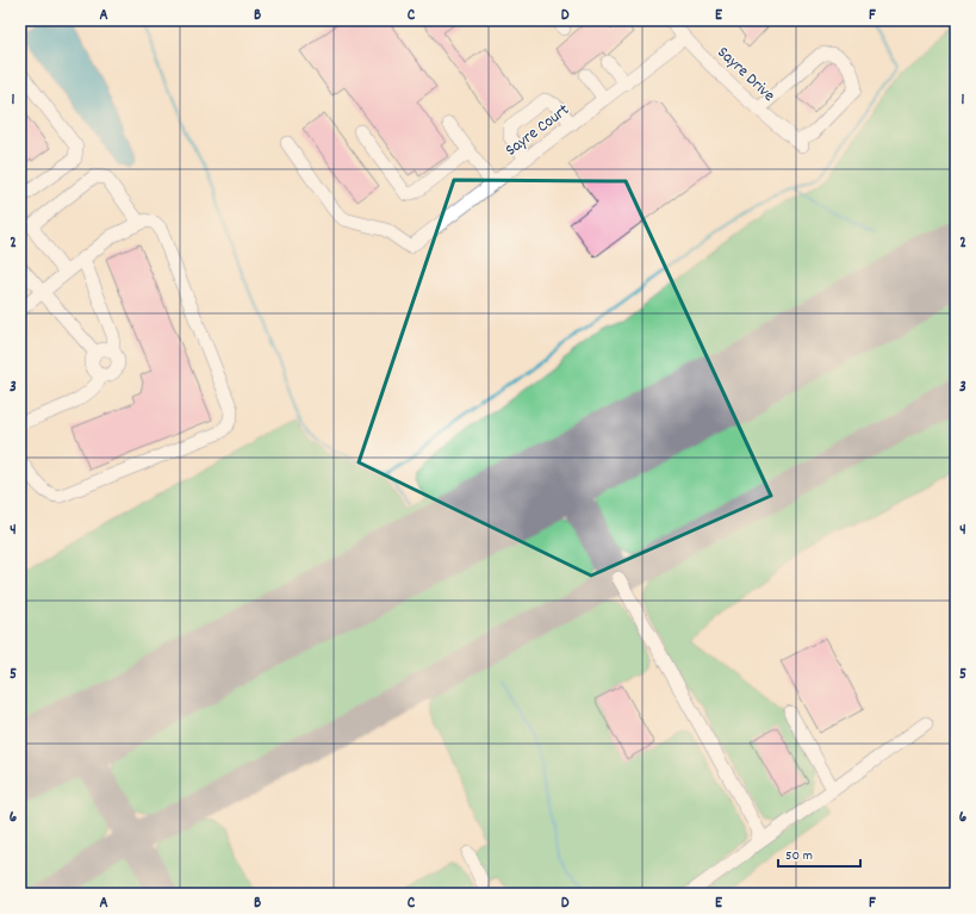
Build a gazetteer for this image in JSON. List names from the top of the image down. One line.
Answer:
{"streets":{"street":["Sayre Drive","Sayre Court"]},"crossings":[["Sayre Drive","Sayre Court"]],"scale_bar":"50 m","grid":{"columns":["A","B","C","D","E","F"],"rows":["1","2","3","4","5","6"]}}
